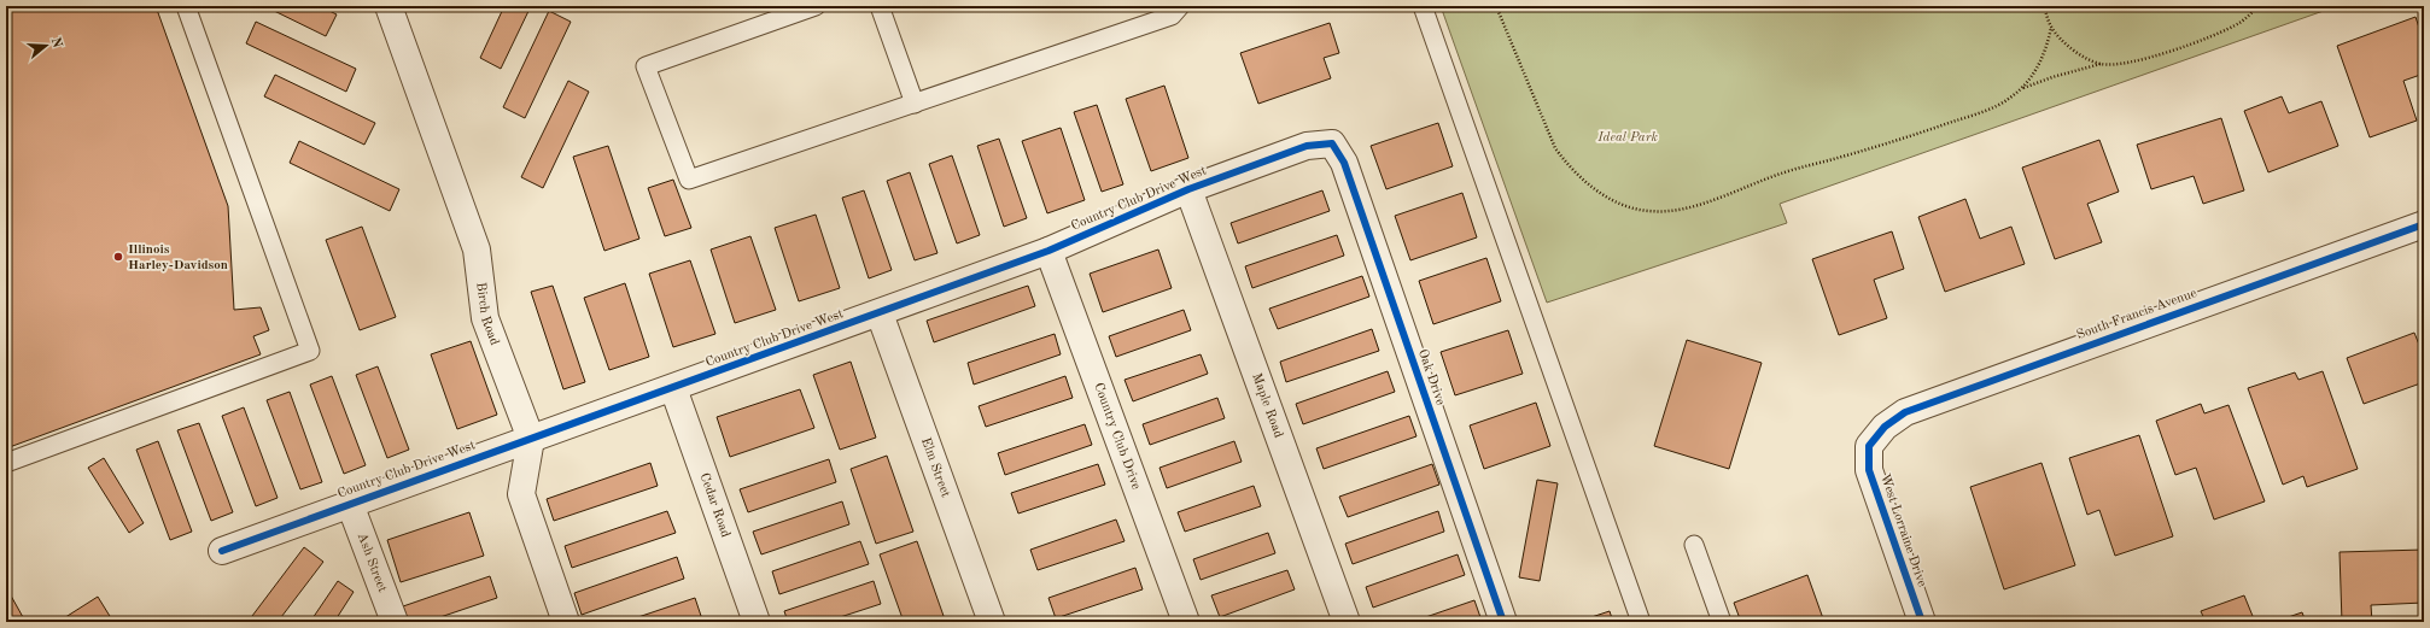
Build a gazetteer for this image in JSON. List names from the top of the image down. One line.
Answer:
{"streets":{"street":["Country Club Drive West","Birch Road","South Francis Avenue","Oak Drive","Maple Road","Country Club Drive","Elm Street","Cedar Road","West Lorraine Drive","Ash Street"]},"crossings":[["Country Club Drive West","Birch Road"],["Country Club Drive West","Oak Drive"],["Country Club Drive West","Maple Road"],["Country Club Drive West","Country Club Drive"],["Country Club Drive West","Elm Street"],["Country Club Drive West","Cedar Road"],["Country Club Drive West","Ash Street"],["South Francis Avenue","West Lorraine Drive"]],"parks":["Ideal Park"],"places":["Illinois Harley-Davidson"],"north":"right"}
